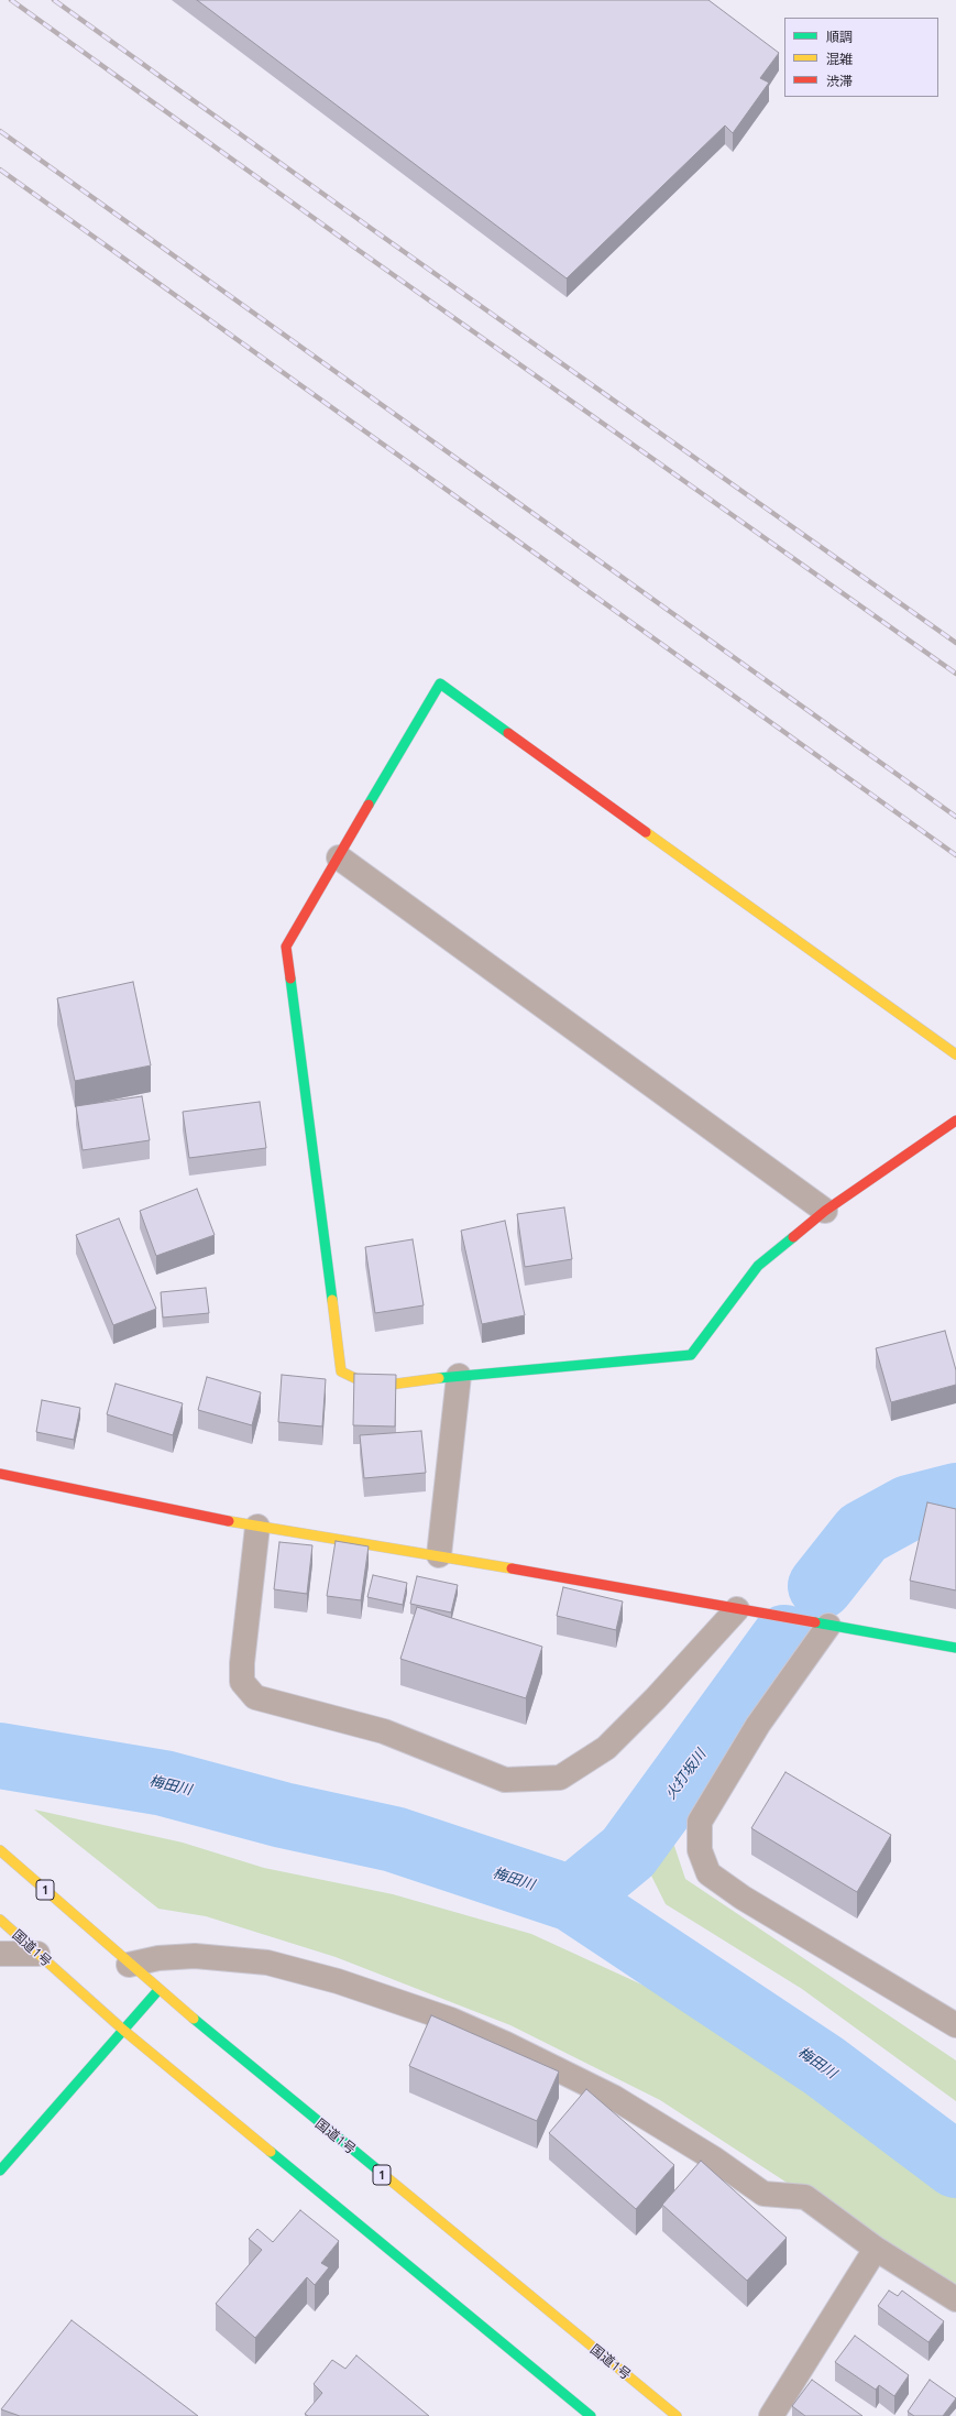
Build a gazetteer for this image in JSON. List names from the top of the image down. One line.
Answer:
{"streets":{"main road":["1","国道1号"]},"water":["火打坂川","梅田川"],"legend":["順調","混雑","渋滞"]}
